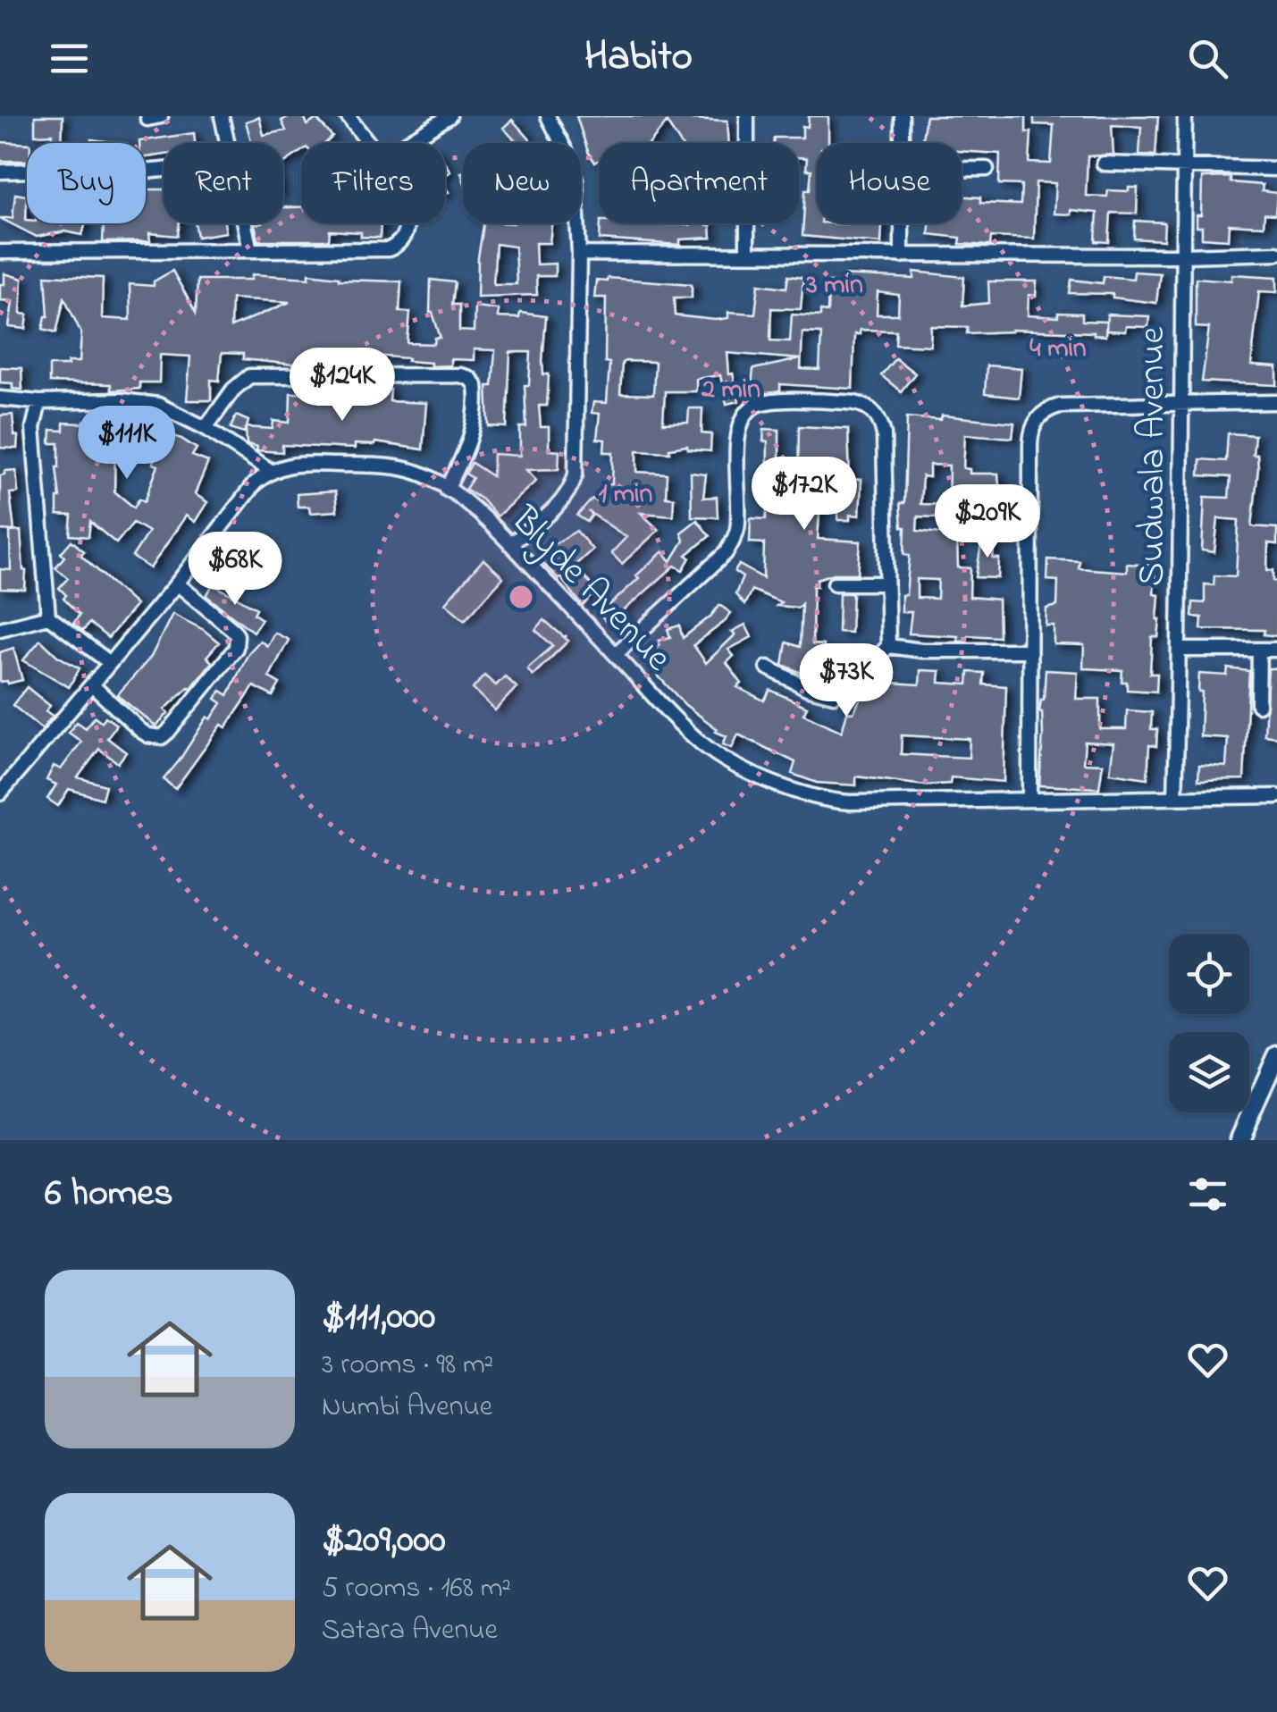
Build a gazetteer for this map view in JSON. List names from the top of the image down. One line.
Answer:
{"streets":{"street":["Sudwala Avenue","Blyde Avenue"]},"crossings":[["Sudwala Avenue","Blyde Avenue"]],"page":{"header":"Habito","chip":["Buy","Rent","Filters","New","Apartment","House"],"price":["$124K","$111K","$172K","$209K","$68K","$73K"],"heading":"6 homes","list":[{"name":"$111,000","note":"3 rooms · 98 m² · Numbi Avenue"},{"name":"$209,000","note":"5 rooms · 168 m² · Satara Avenue"}]},"rings":["3 min","4 min","2 min","1 min"]}
